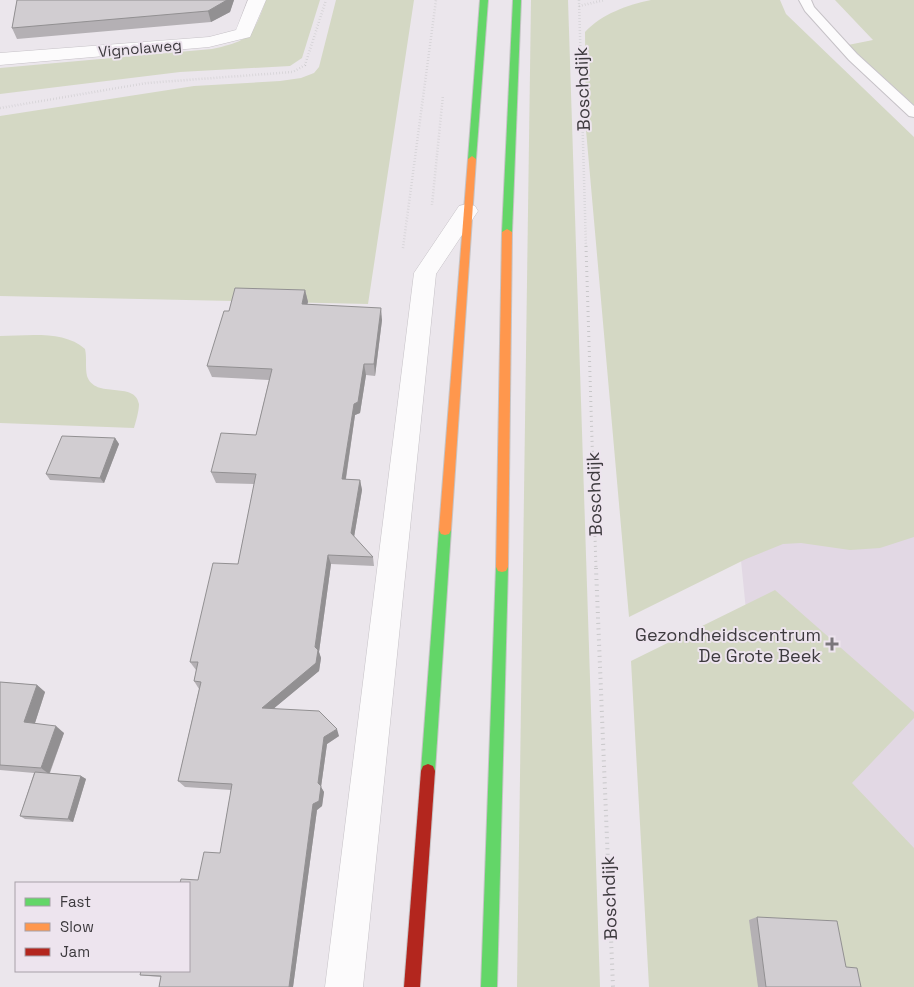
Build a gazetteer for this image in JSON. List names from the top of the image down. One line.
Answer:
{"streets":{"street":["Vignolaweg"],"path":["Boschdijk"]},"places":{"health":["Gezondheidscentrum De Grote Beek"]},"legend":["Fast","Slow","Jam"]}
